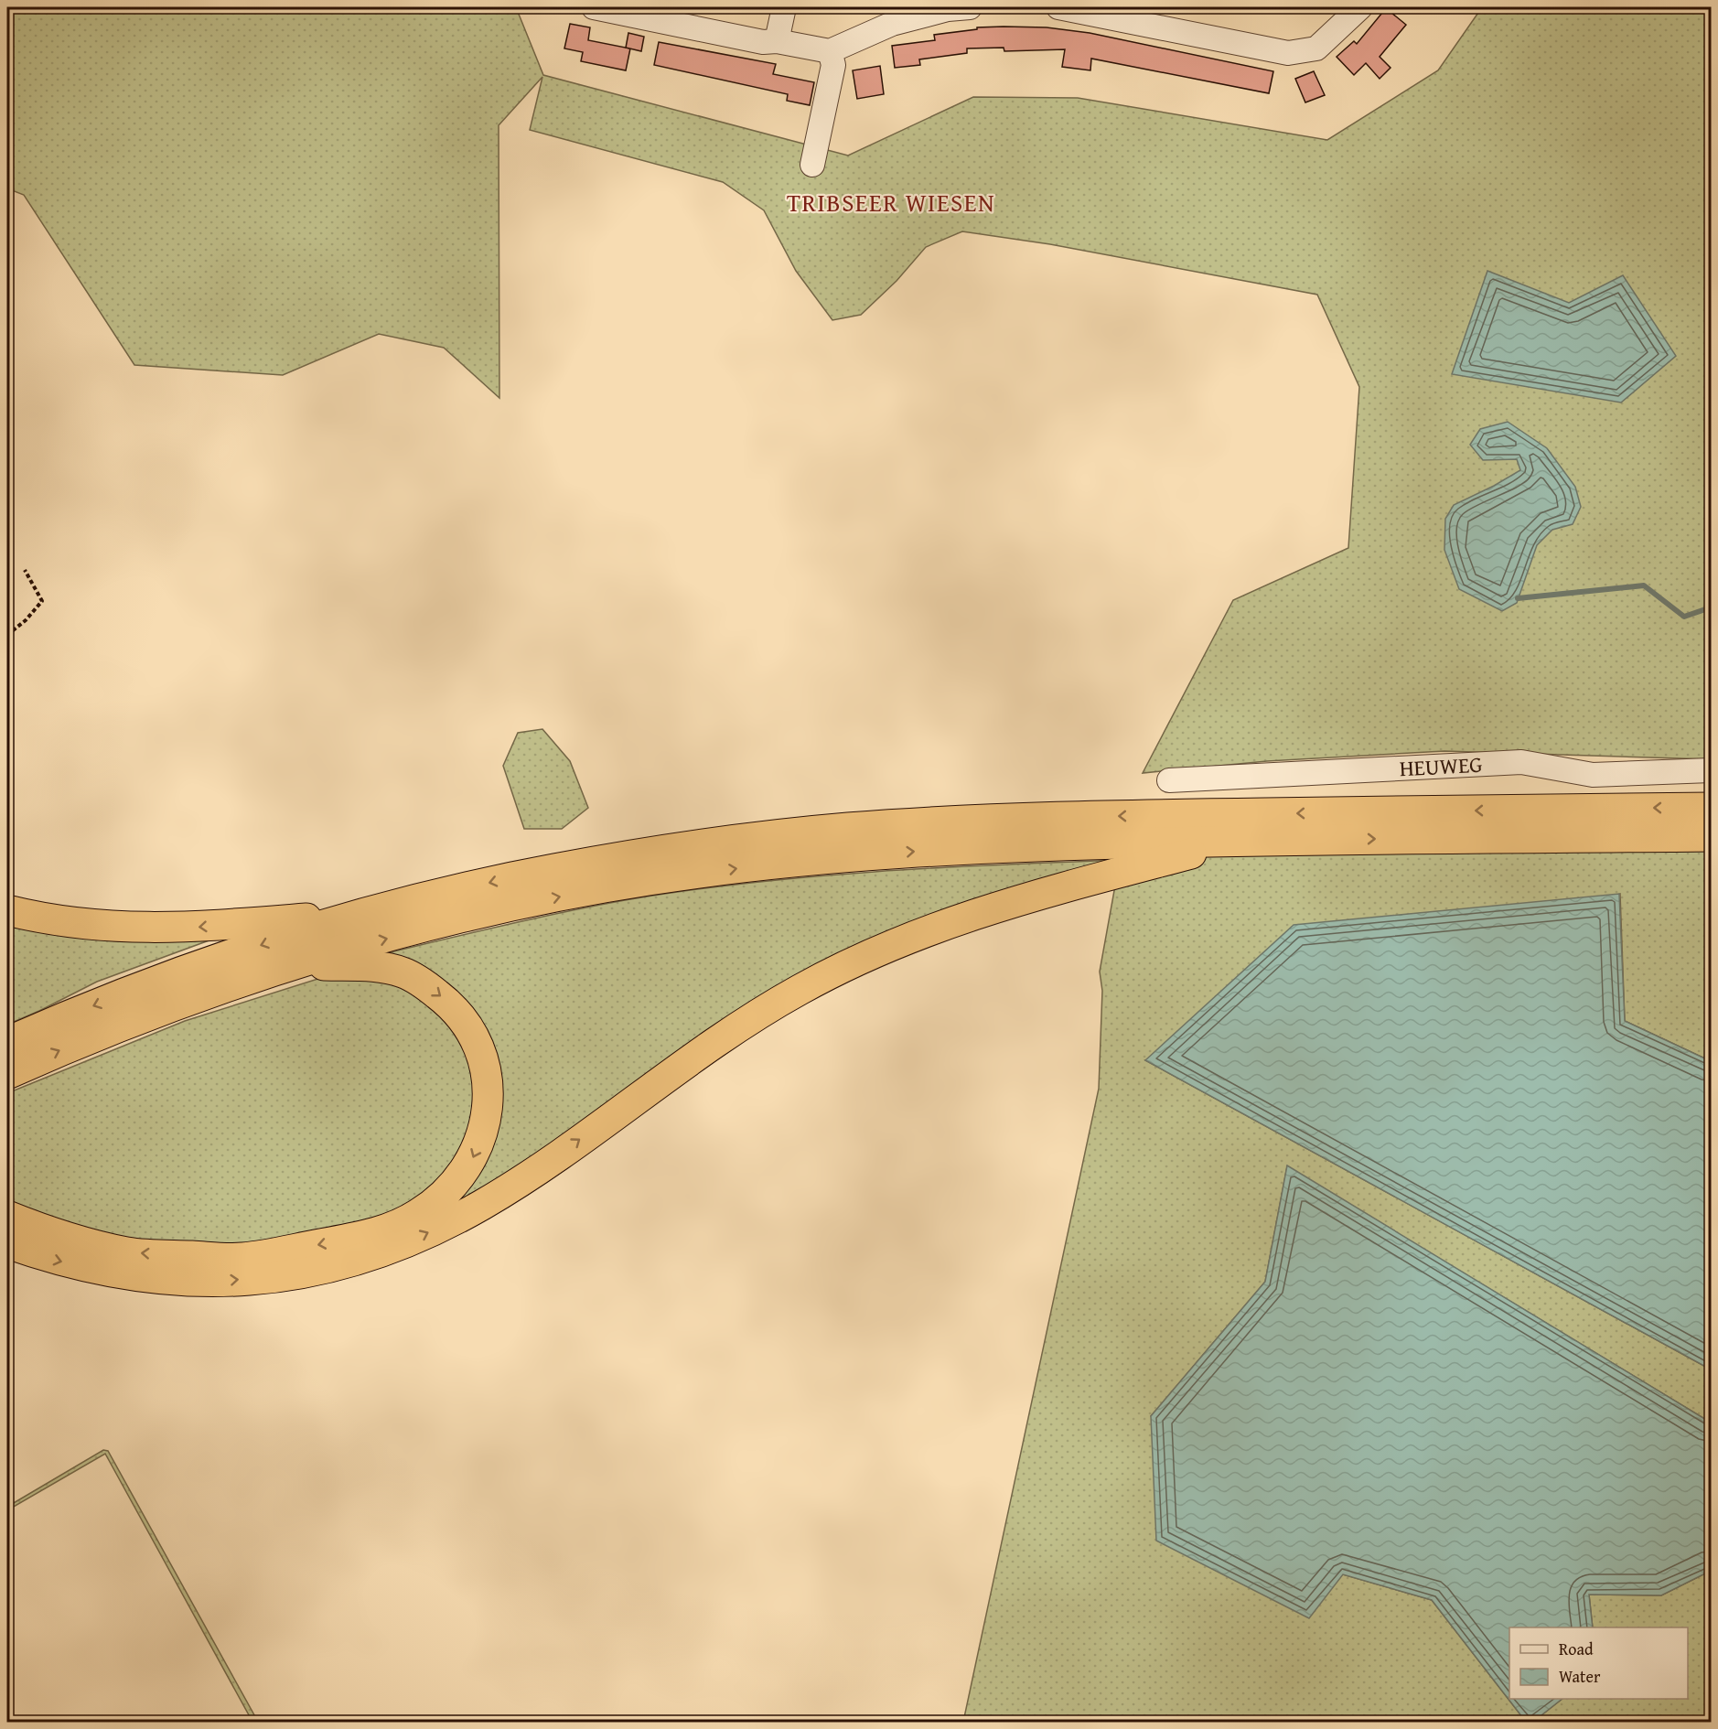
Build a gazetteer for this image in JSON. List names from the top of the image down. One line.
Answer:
{"streets":{"street":["HEUWEG"]},"districts":["TRIBSEER WIESEN"],"legend":["Road","Water"]}
